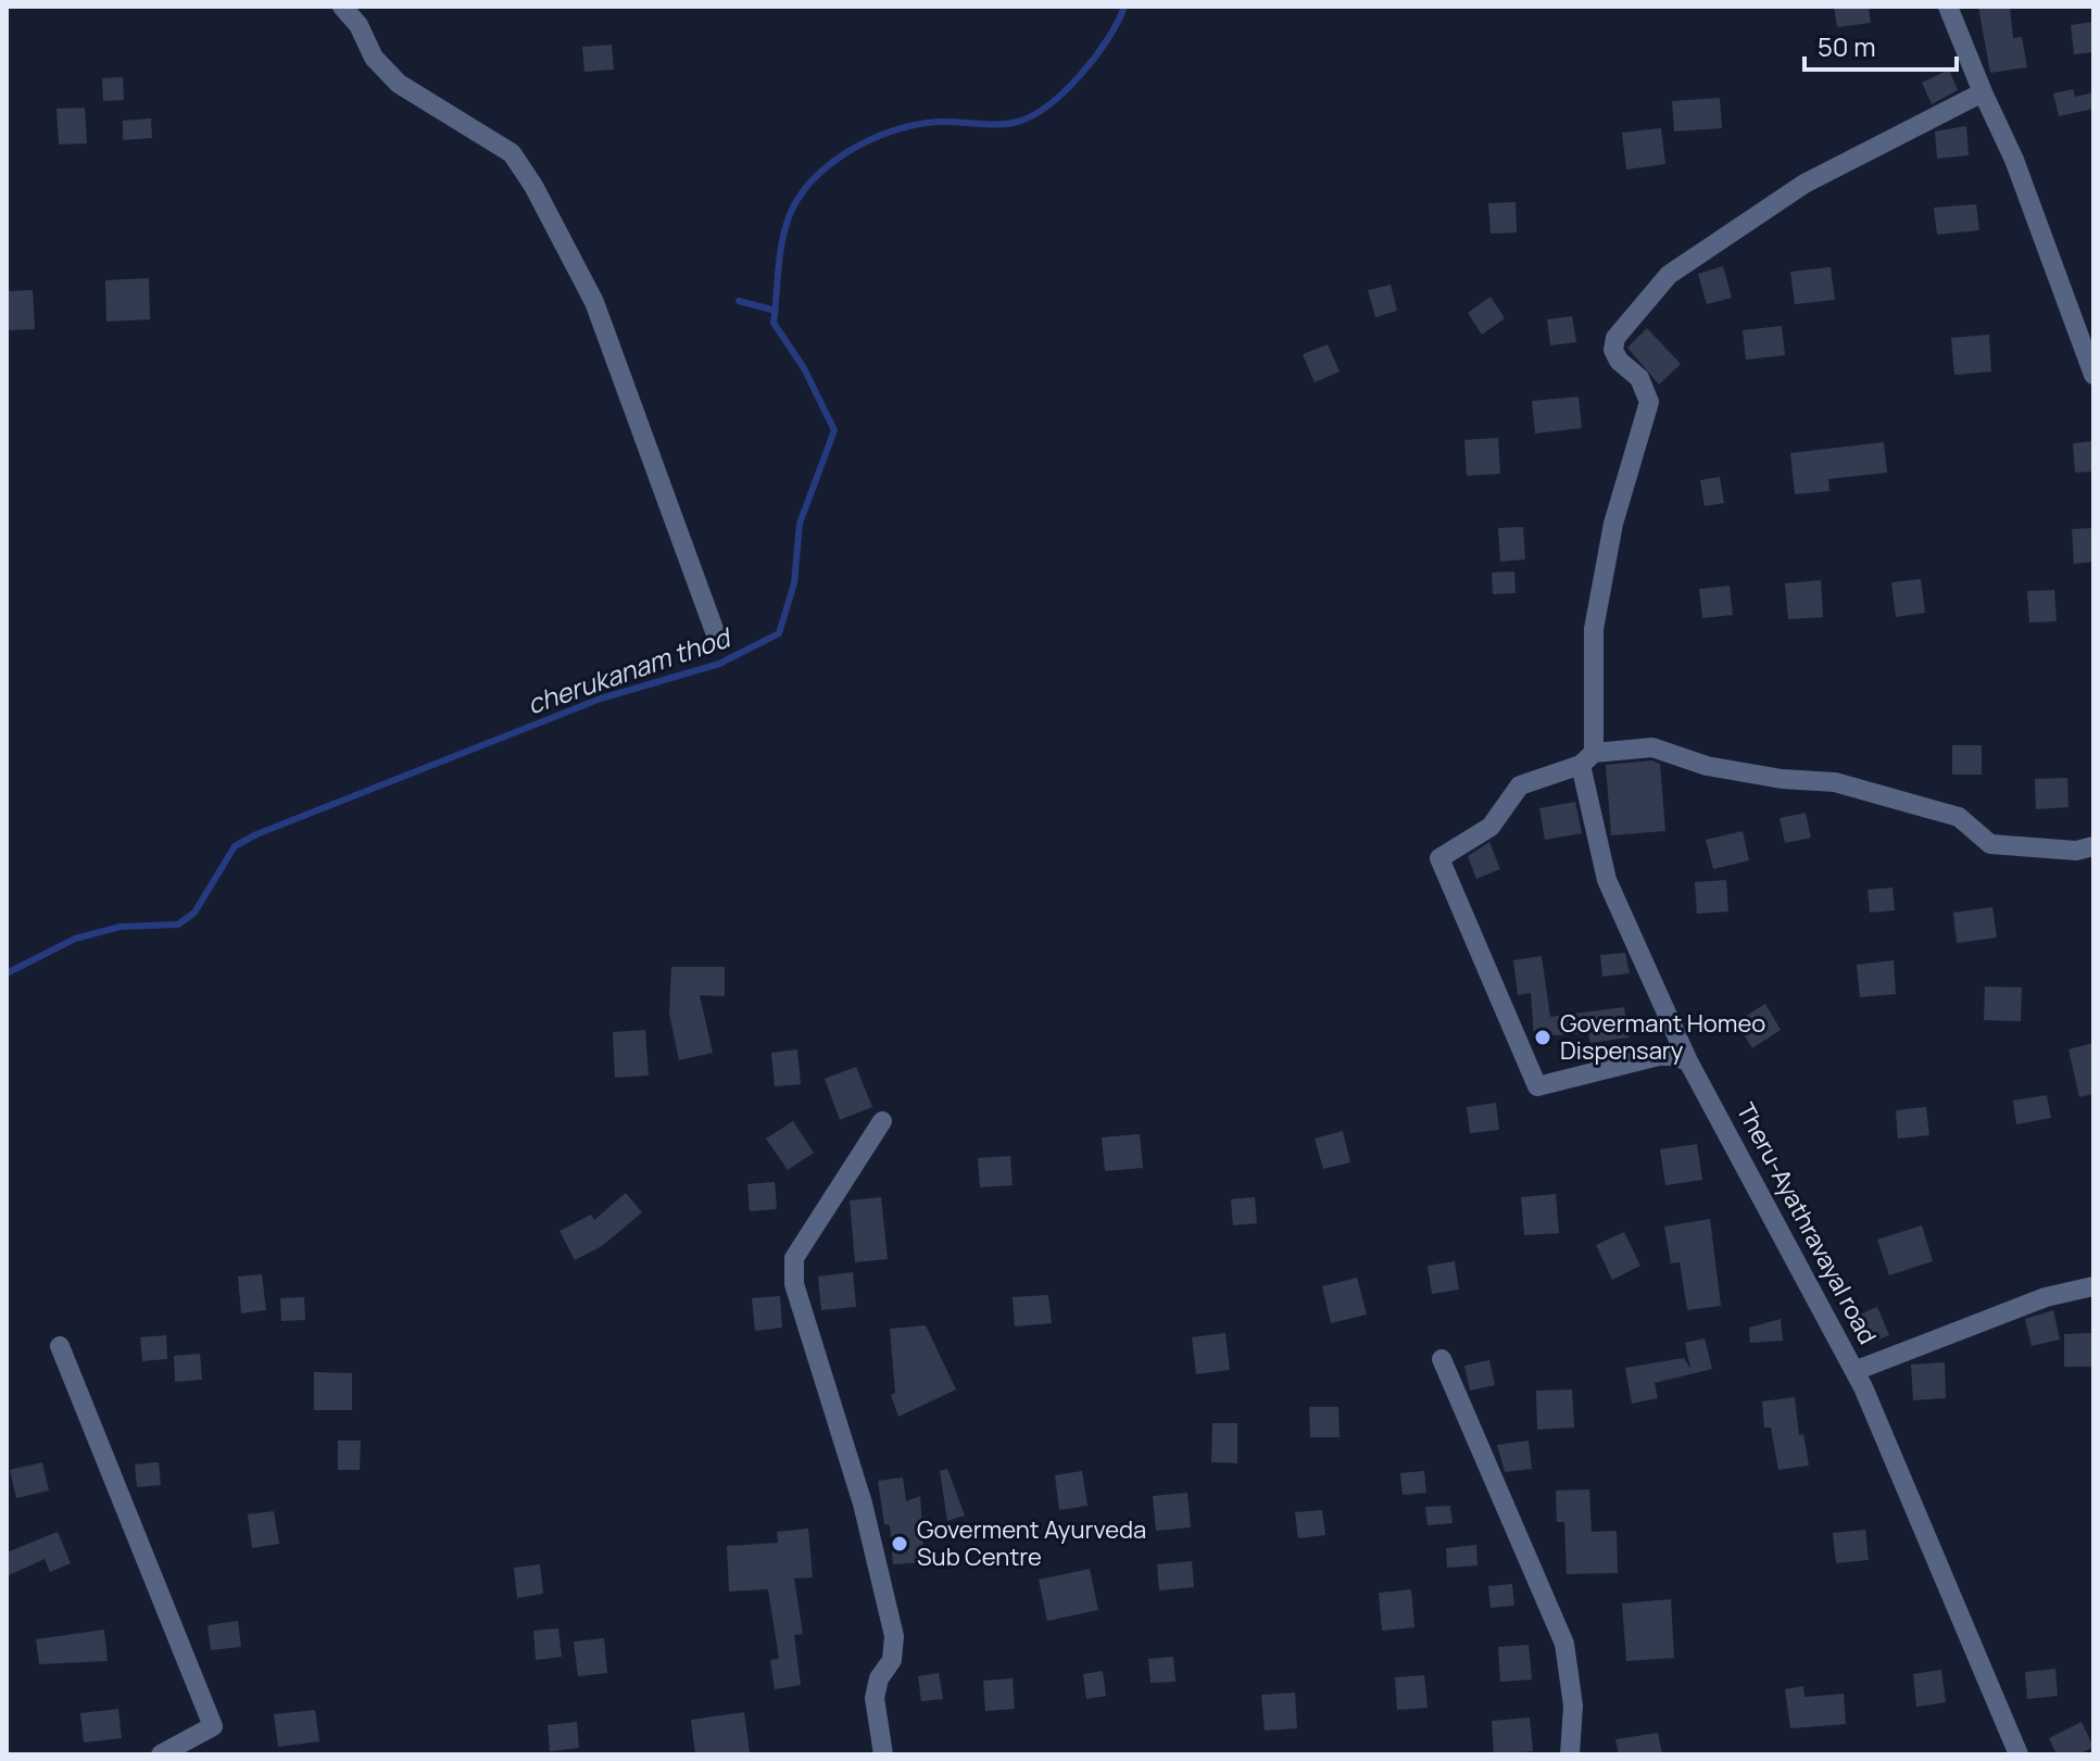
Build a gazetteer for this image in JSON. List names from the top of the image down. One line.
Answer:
{"streets":{"street":["Theru-Ayathravayal road"]},"water":["cherukanam thod"],"places":["Govermant Homeo Dispensary","Goverment Ayurveda Sub Centre"],"scale_bar":"50 m"}
